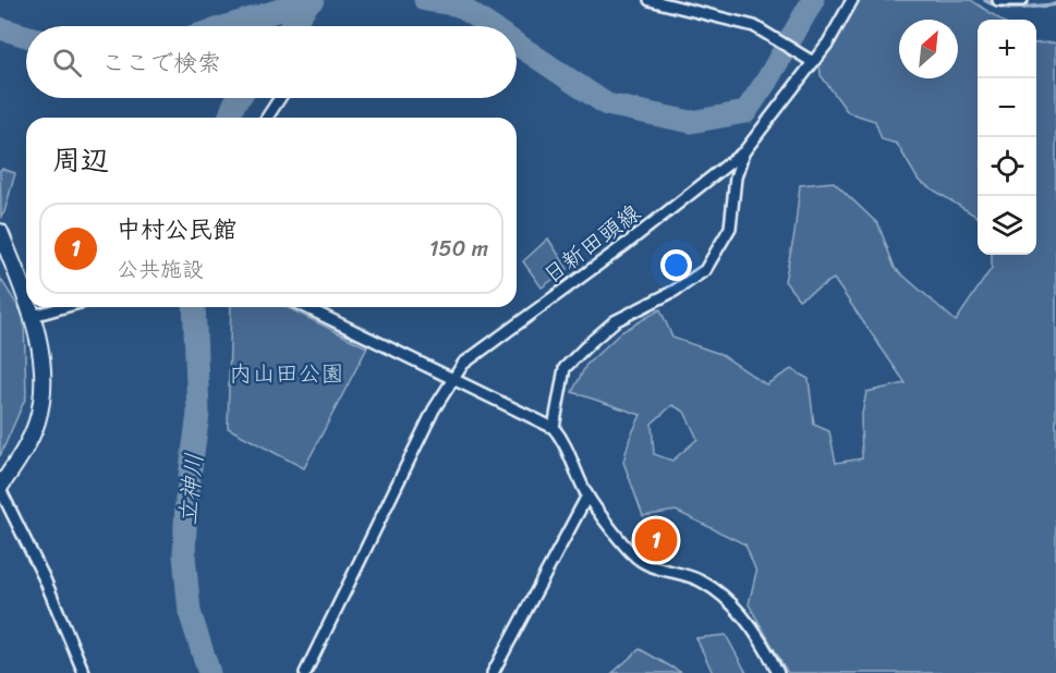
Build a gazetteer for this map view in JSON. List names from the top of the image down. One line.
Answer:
{"streets":{"street":["日新田頭線"]},"water":["立神川"],"parks":["内山田公園"],"north":"top right","page":{"map_buttons":["+","−"],"search":"ここで検索","heading":"周辺","list":[{"mark":"1","name":"中村公民館","note":"公共施設","value":"150 m"}],"pins":"1"}}
